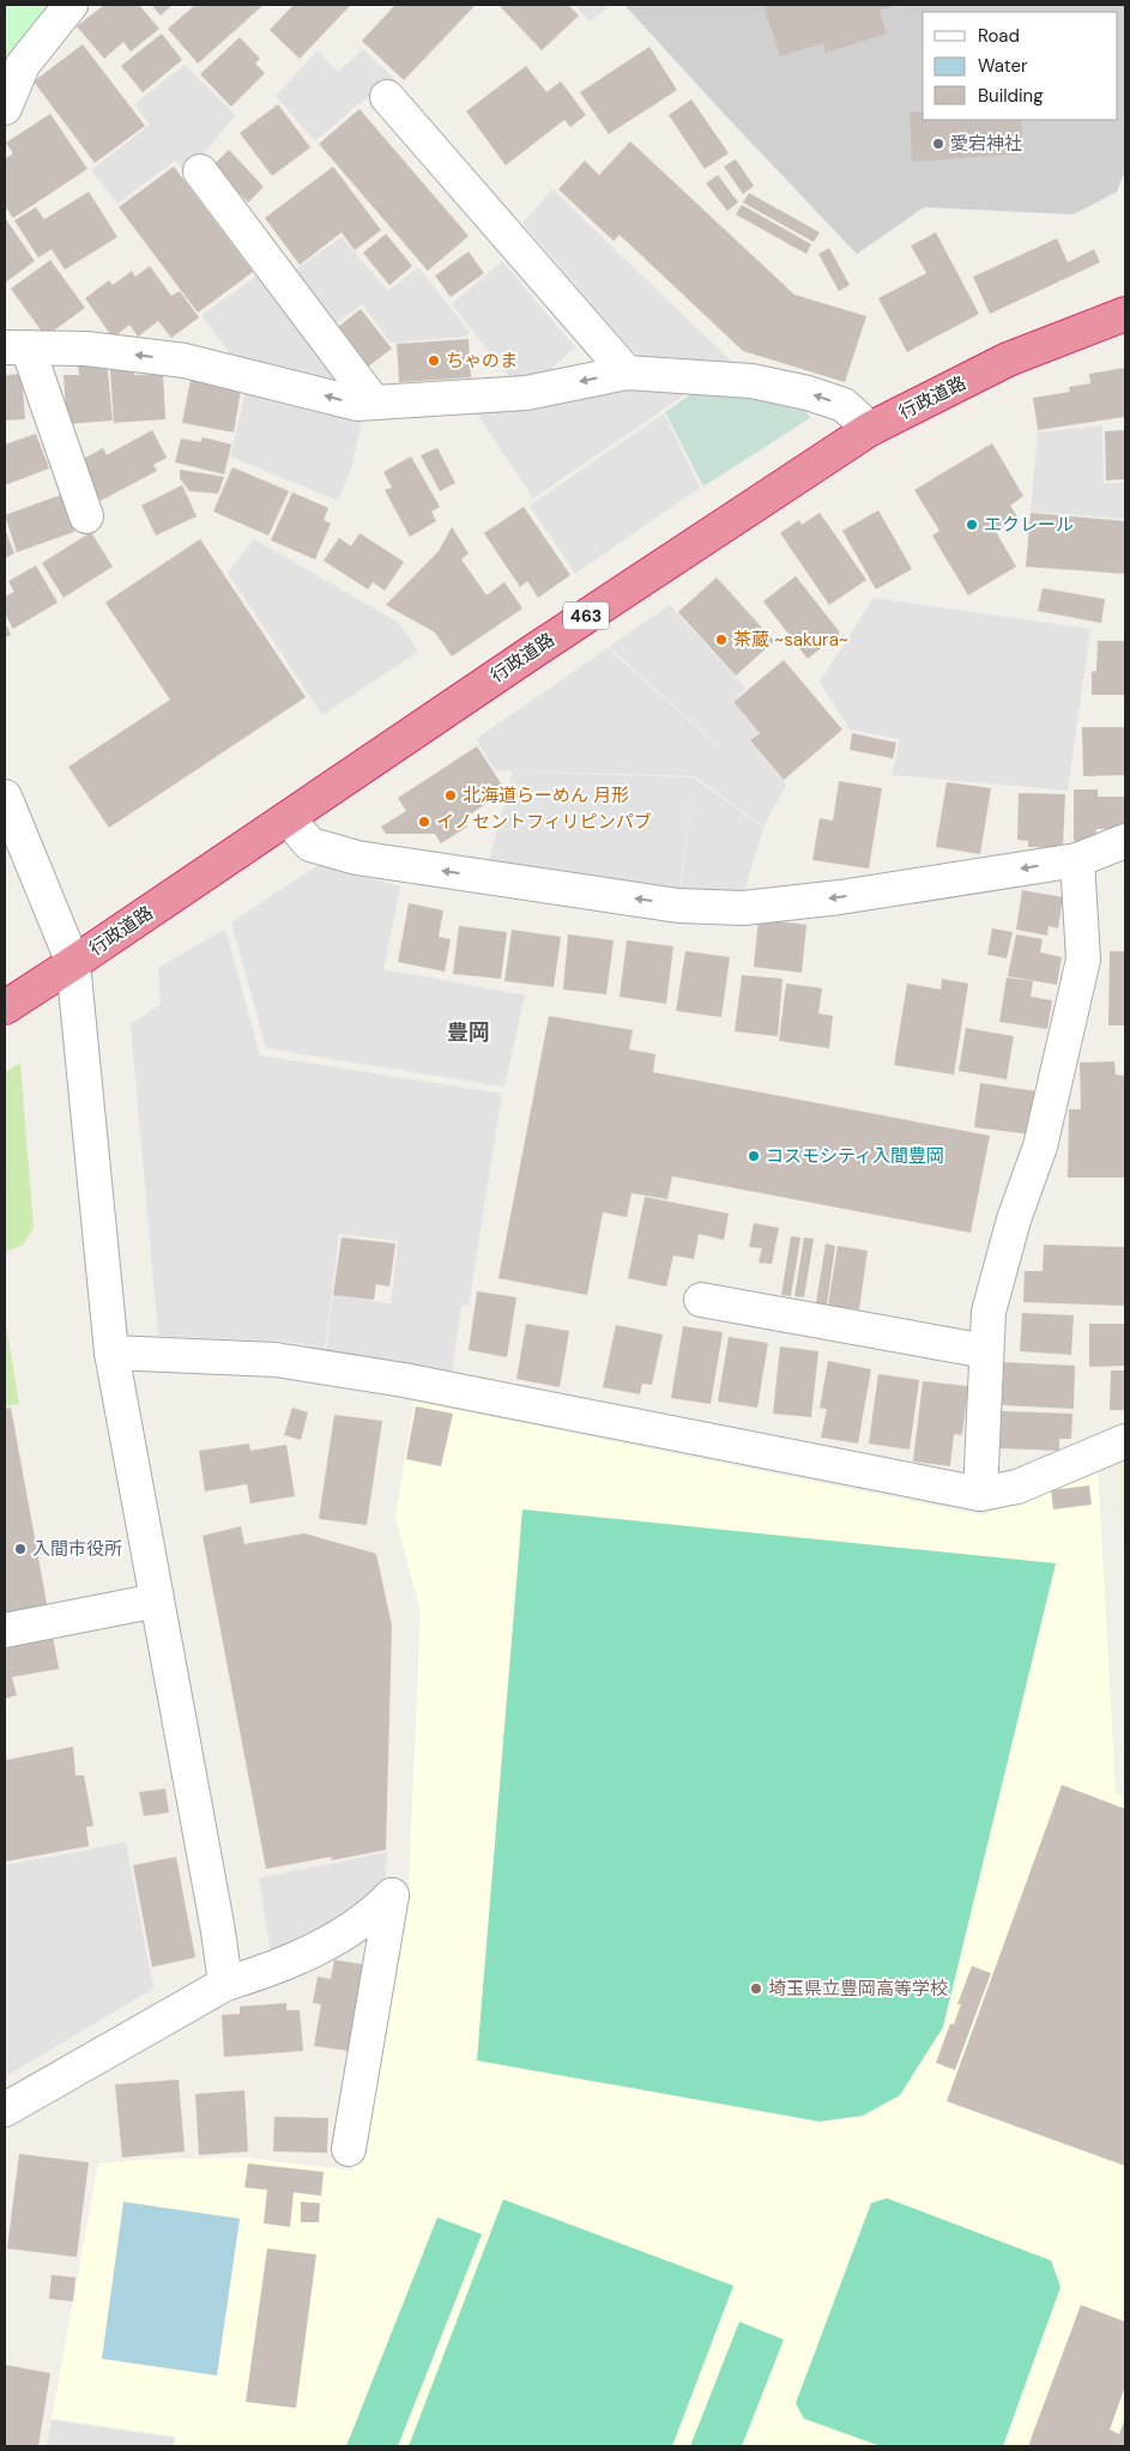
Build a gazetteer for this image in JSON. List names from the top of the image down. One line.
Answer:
{"streets":{"highway":["行政道路","463"]},"districts":["豊岡"],"places":["愛宕神社","ちゃのま","エクレール","茶蔵 ~sakura~","北海道らーめん 月形","イノセントフィリピンパブ","コスモシティ入間豊岡","入間市役所","埼玉県立豊岡高等学校"],"legend":["Road","Water","Building"]}
